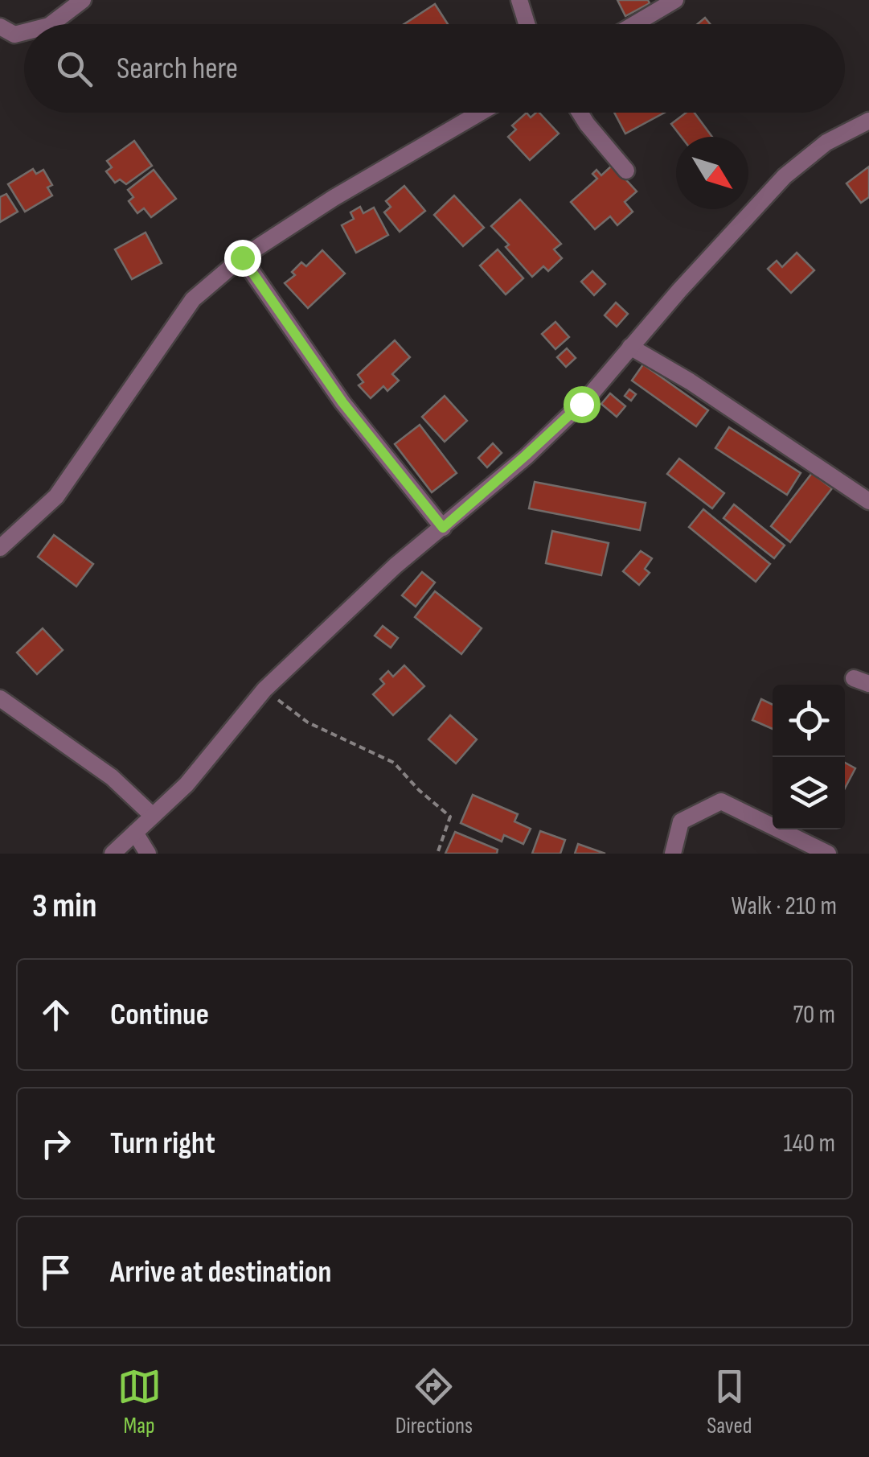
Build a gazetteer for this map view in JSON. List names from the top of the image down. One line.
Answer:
{"north":"bottom right","page":{"search":"Search here","heading":["3 min","Walk · 210 m"],"list":[["Continue","70 m"],["Turn right","140 m"],"Arrive at destination"],"nav":["Map","Directions","Saved"]}}
